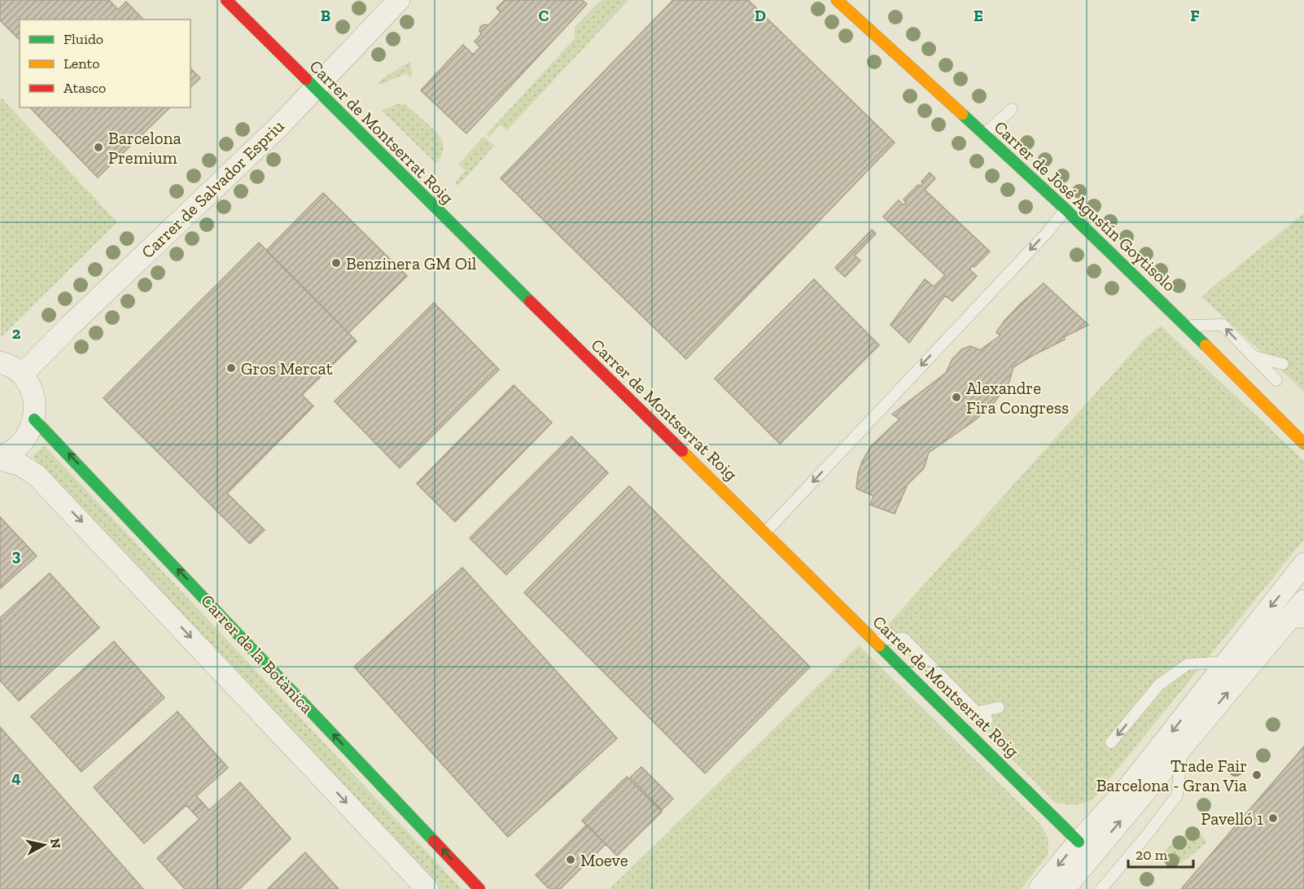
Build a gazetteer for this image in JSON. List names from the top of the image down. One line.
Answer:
{"streets":{"street":["Carrer de Montserrat Roig","Carrer de Salvador Espriu","Carrer de José Agustín Goytisolo","Carrer de la Botànica"]},"crossings":[["Carrer de Montserrat Roig","Carrer de Salvador Espriu"]],"places":["Barcelona Premium","Benzinera GM Oil","Gros Mercat","Alexandre Fira Congress","Trade Fair Barcelona - Gran Via","Pavelló 1","Moeve"],"legend":["Fluido","Lento","Atasco"],"scale_bar":"20 m","north":"right","grid":{"columns":["B","C","D","E","F"],"rows":["2","3","4"]}}
